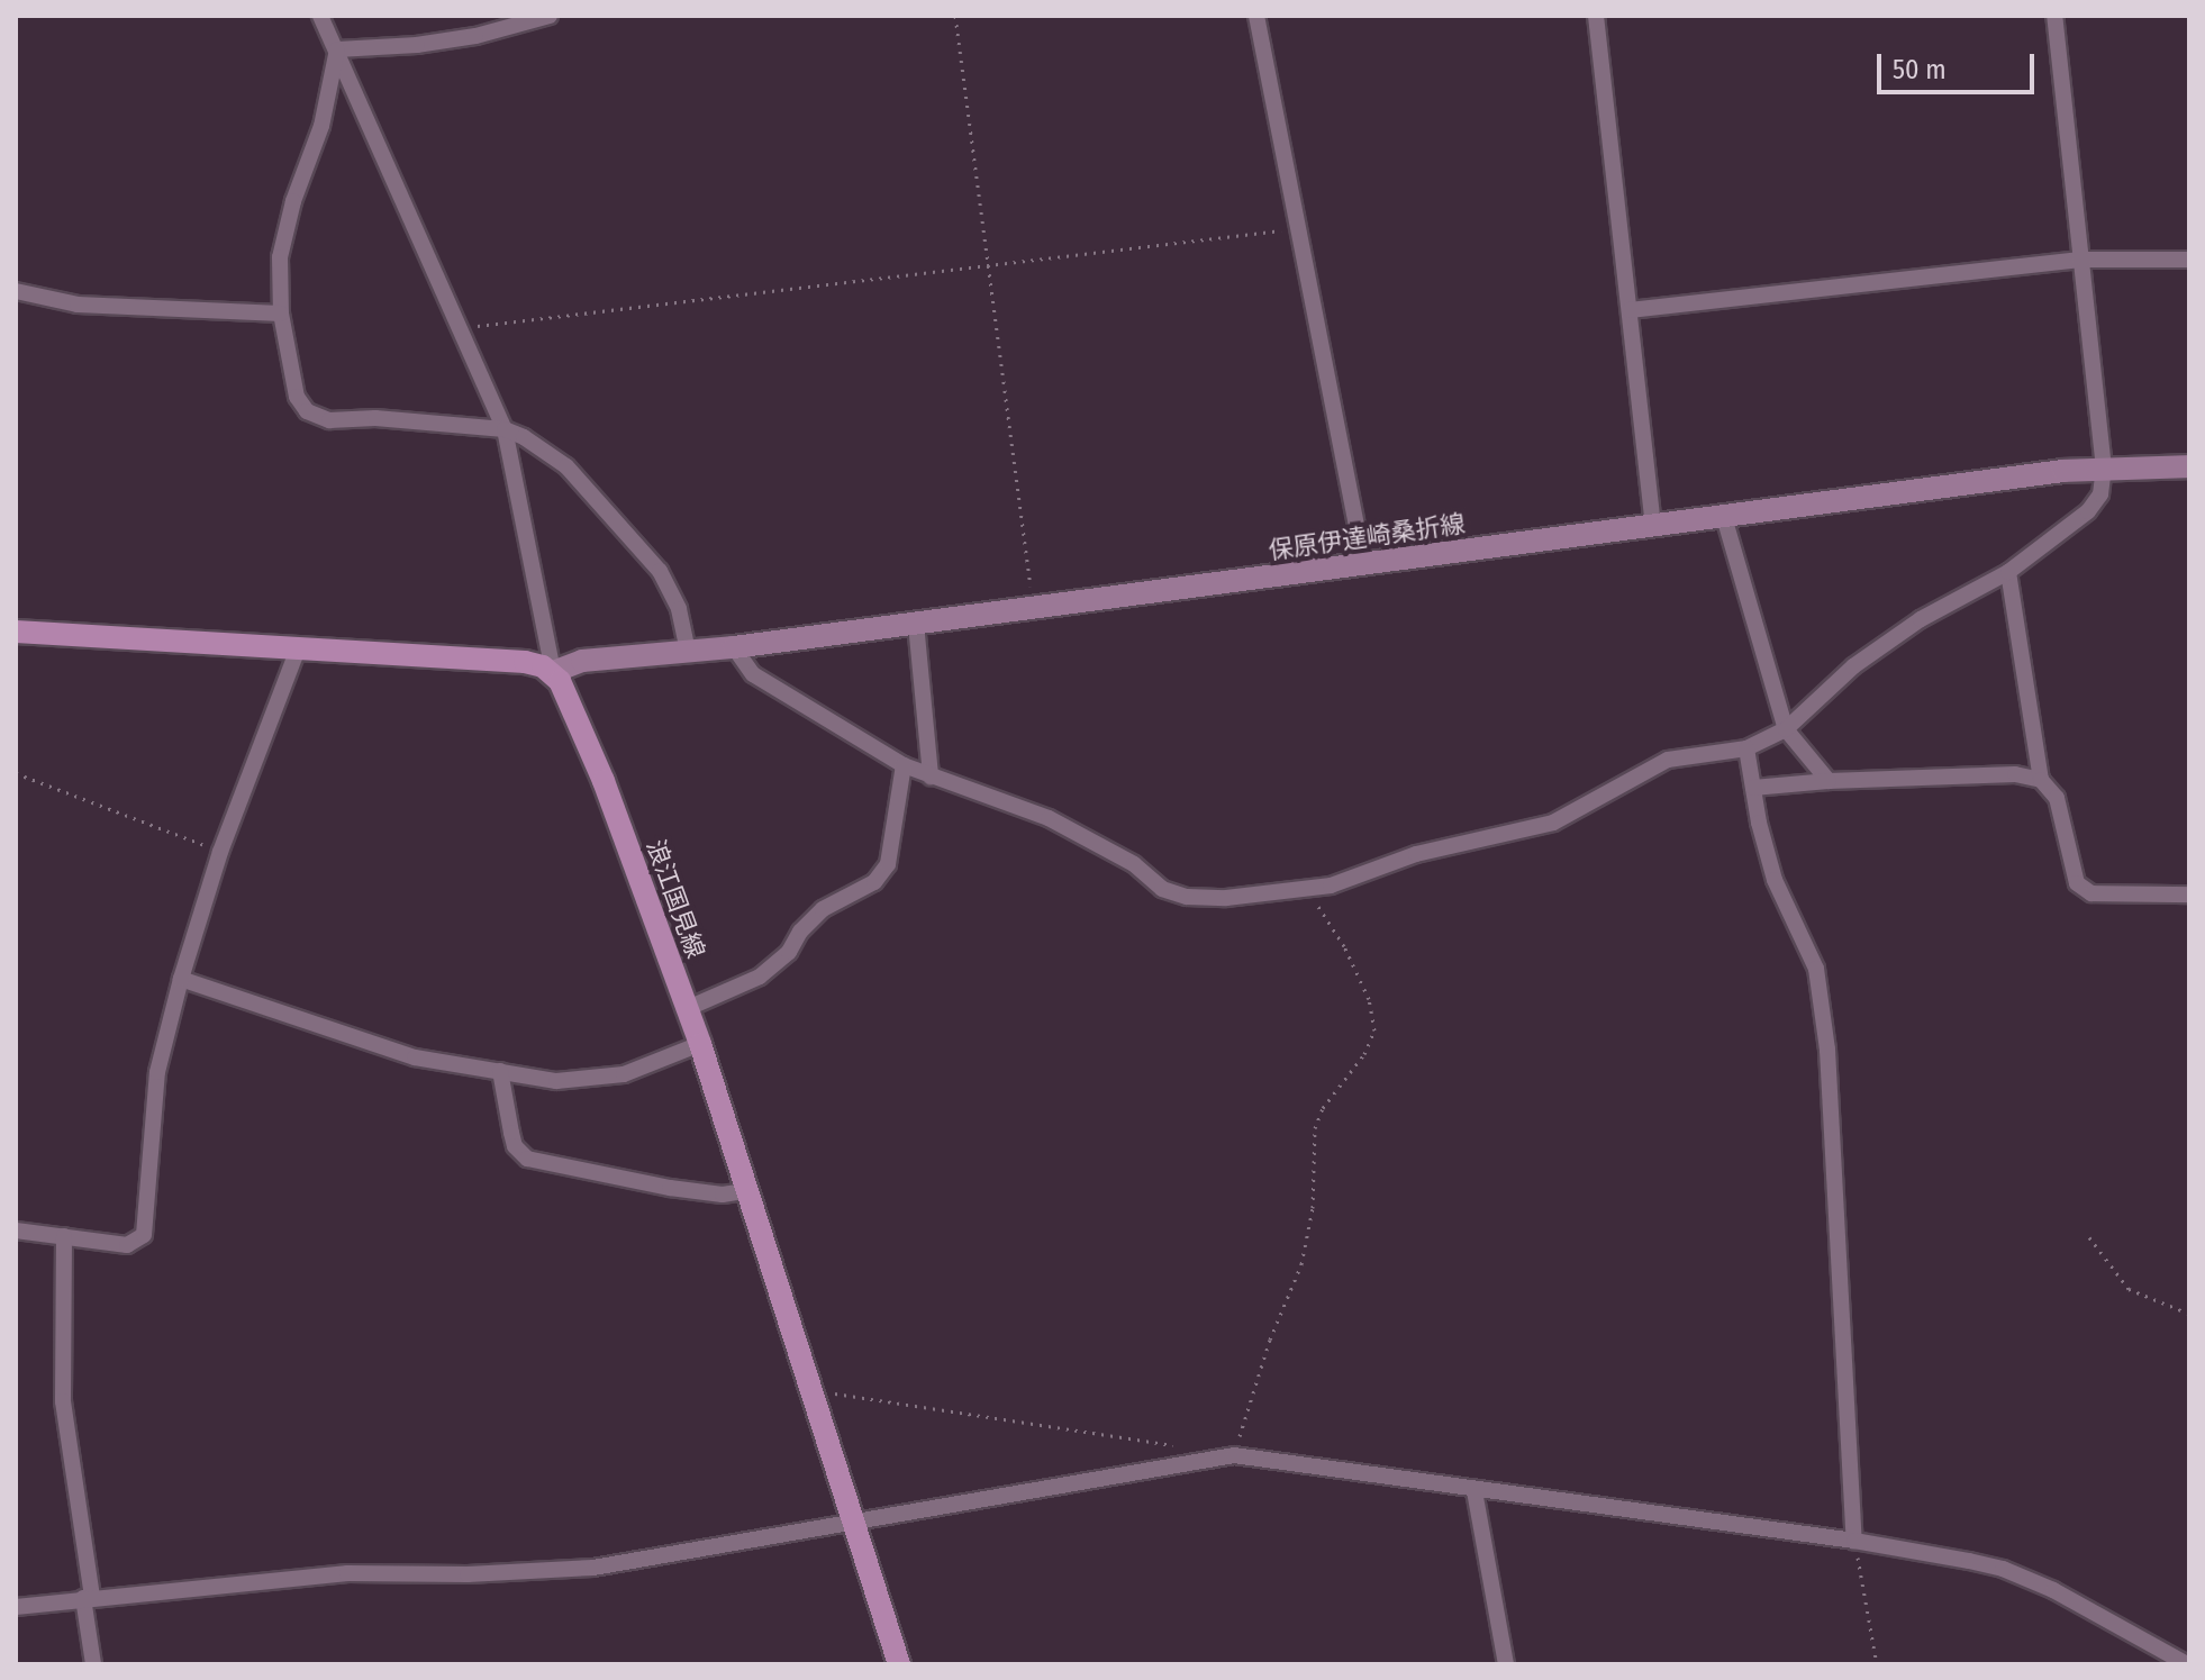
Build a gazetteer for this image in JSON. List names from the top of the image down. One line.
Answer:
{"streets":{"main road":["保原伊達崎桑折線","浪江国見線"]},"crossings":[["保原伊達崎桑折線","浪江国見線"]],"scale_bar":"50 m"}
